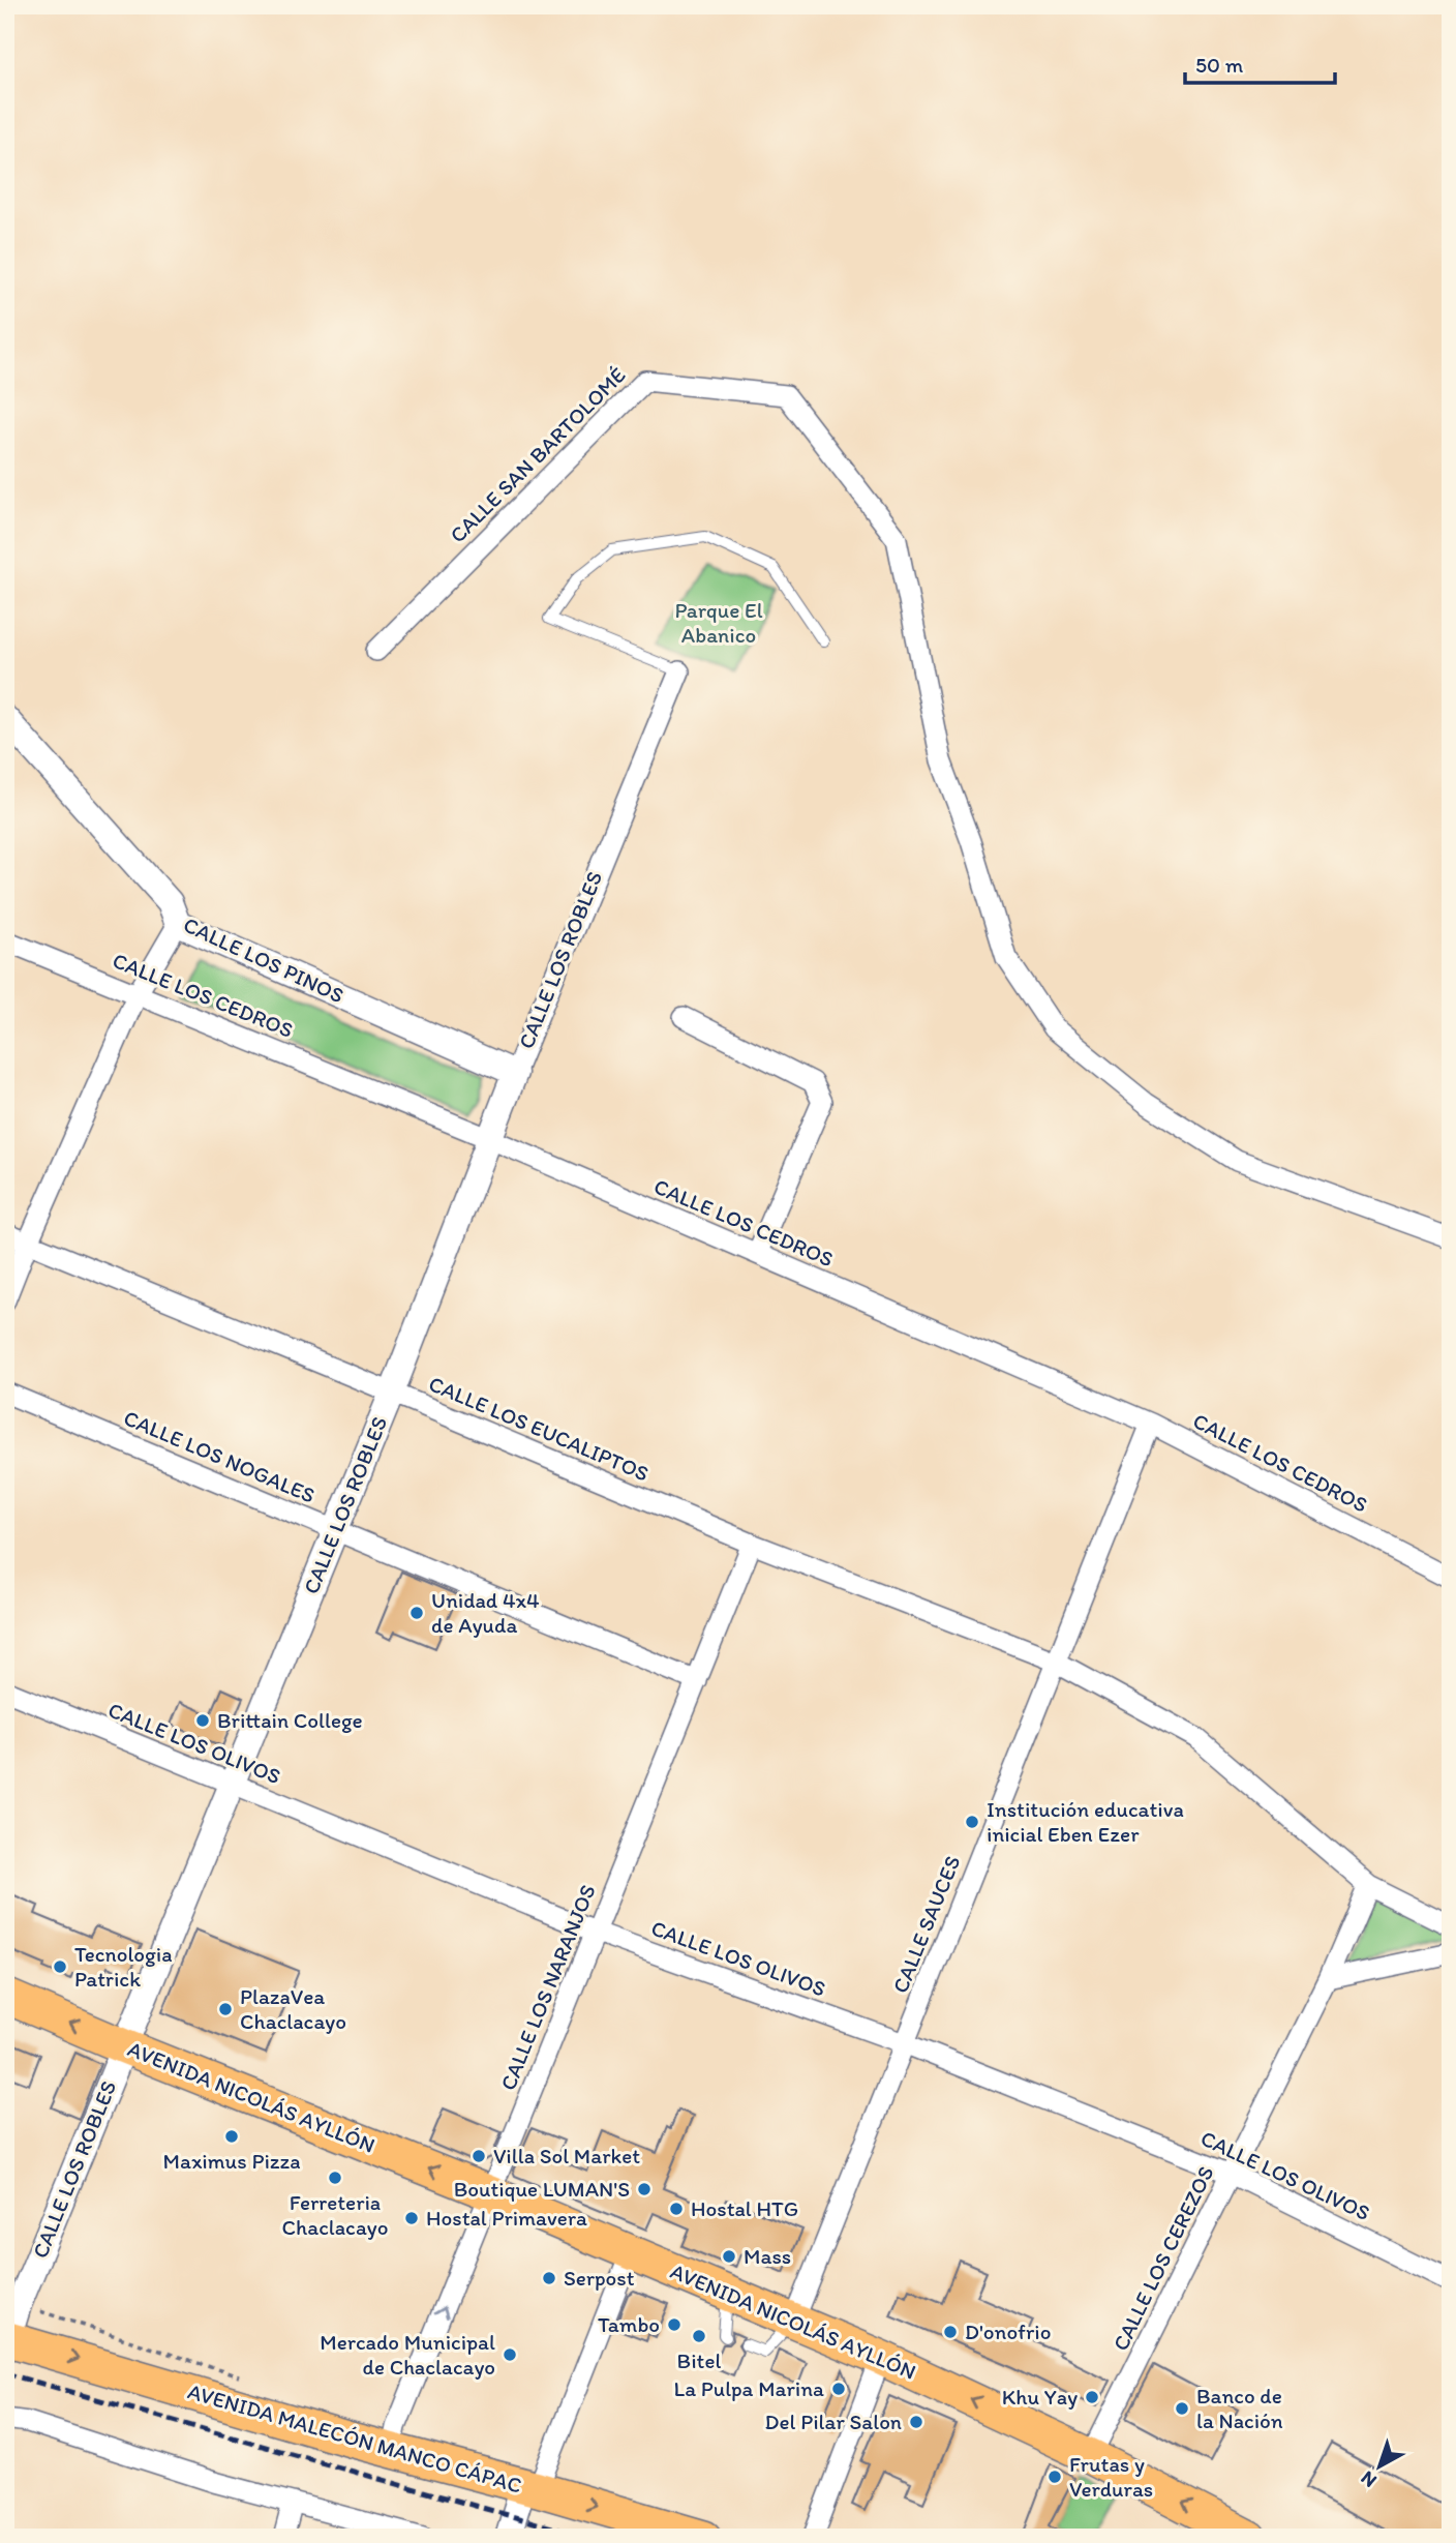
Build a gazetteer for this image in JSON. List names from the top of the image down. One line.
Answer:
{"streets":{"highway":["AVENIDA NICOLÁS AYLLÓN","AVENIDA MALECÓN MANCO CÁPAC"],"street":["CALLE SAN BARTOLOMÉ","CALLE LOS PINOS","CALLE LOS ROBLES","CALLE LOS CEDROS","CALLE LOS EUCALIPTOS","CALLE LOS NOGALES","CALLE LOS OLIVOS","CALLE SAUCES","CALLE LOS NARANJOS","CALLE LOS CEREZOS"]},"crossings":[["CALLE LOS PINOS","CALLE LOS ROBLES"],["CALLE LOS ROBLES","CALLE LOS CEDROS"],["CALLE LOS ROBLES","CALLE LOS EUCALIPTOS"],["CALLE LOS ROBLES","CALLE LOS NOGALES"],["CALLE LOS ROBLES","CALLE LOS OLIVOS"],["CALLE LOS ROBLES","AVENIDA NICOLÁS AYLLÓN"],["CALLE LOS ROBLES","AVENIDA MALECÓN MANCO CÁPAC"],["CALLE LOS CEDROS","CALLE SAUCES"],["CALLE LOS EUCALIPTOS","CALLE SAUCES"],["CALLE LOS EUCALIPTOS","CALLE LOS NARANJOS"],["CALLE LOS EUCALIPTOS","CALLE LOS CEREZOS"],["CALLE LOS NOGALES","CALLE LOS NARANJOS"],["CALLE LOS OLIVOS","CALLE SAUCES"],["CALLE LOS OLIVOS","CALLE LOS NARANJOS"],["CALLE LOS OLIVOS","CALLE LOS CEREZOS"],["CALLE SAUCES","AVENIDA NICOLÁS AYLLÓN"],["CALLE LOS NARANJOS","AVENIDA NICOLÁS AYLLÓN"],["CALLE LOS NARANJOS","AVENIDA MALECÓN MANCO CÁPAC"],["AVENIDA NICOLÁS AYLLÓN","CALLE LOS CEREZOS"]],"one_way":["AVENIDA NICOLÁS AYLLÓN","AVENIDA MALECÓN MANCO CÁPAC"],"parks":["Parque El Abanico"],"places":["Unidad 4x4 de Ayuda","Brittain College","Institución educativa inicial Eben Ezer","Tecnologia Patrick","PlazaVea Chaclacayo","Maximus Pizza","Villa Sol Market","Ferreteria Chaclacayo","Boutique LUMAN'S","Hostal HTG","Hostal Primavera","Mass","Serpost","Tambo","D'onofrio","Bitel","Mercado Municipal de Chaclacayo","La Pulpa Marina","Khu Yay","Banco de la Nación","Del Pilar Salon","Frutas y Verduras"],"scale_bar":"50 m","north":"bottom left"}
